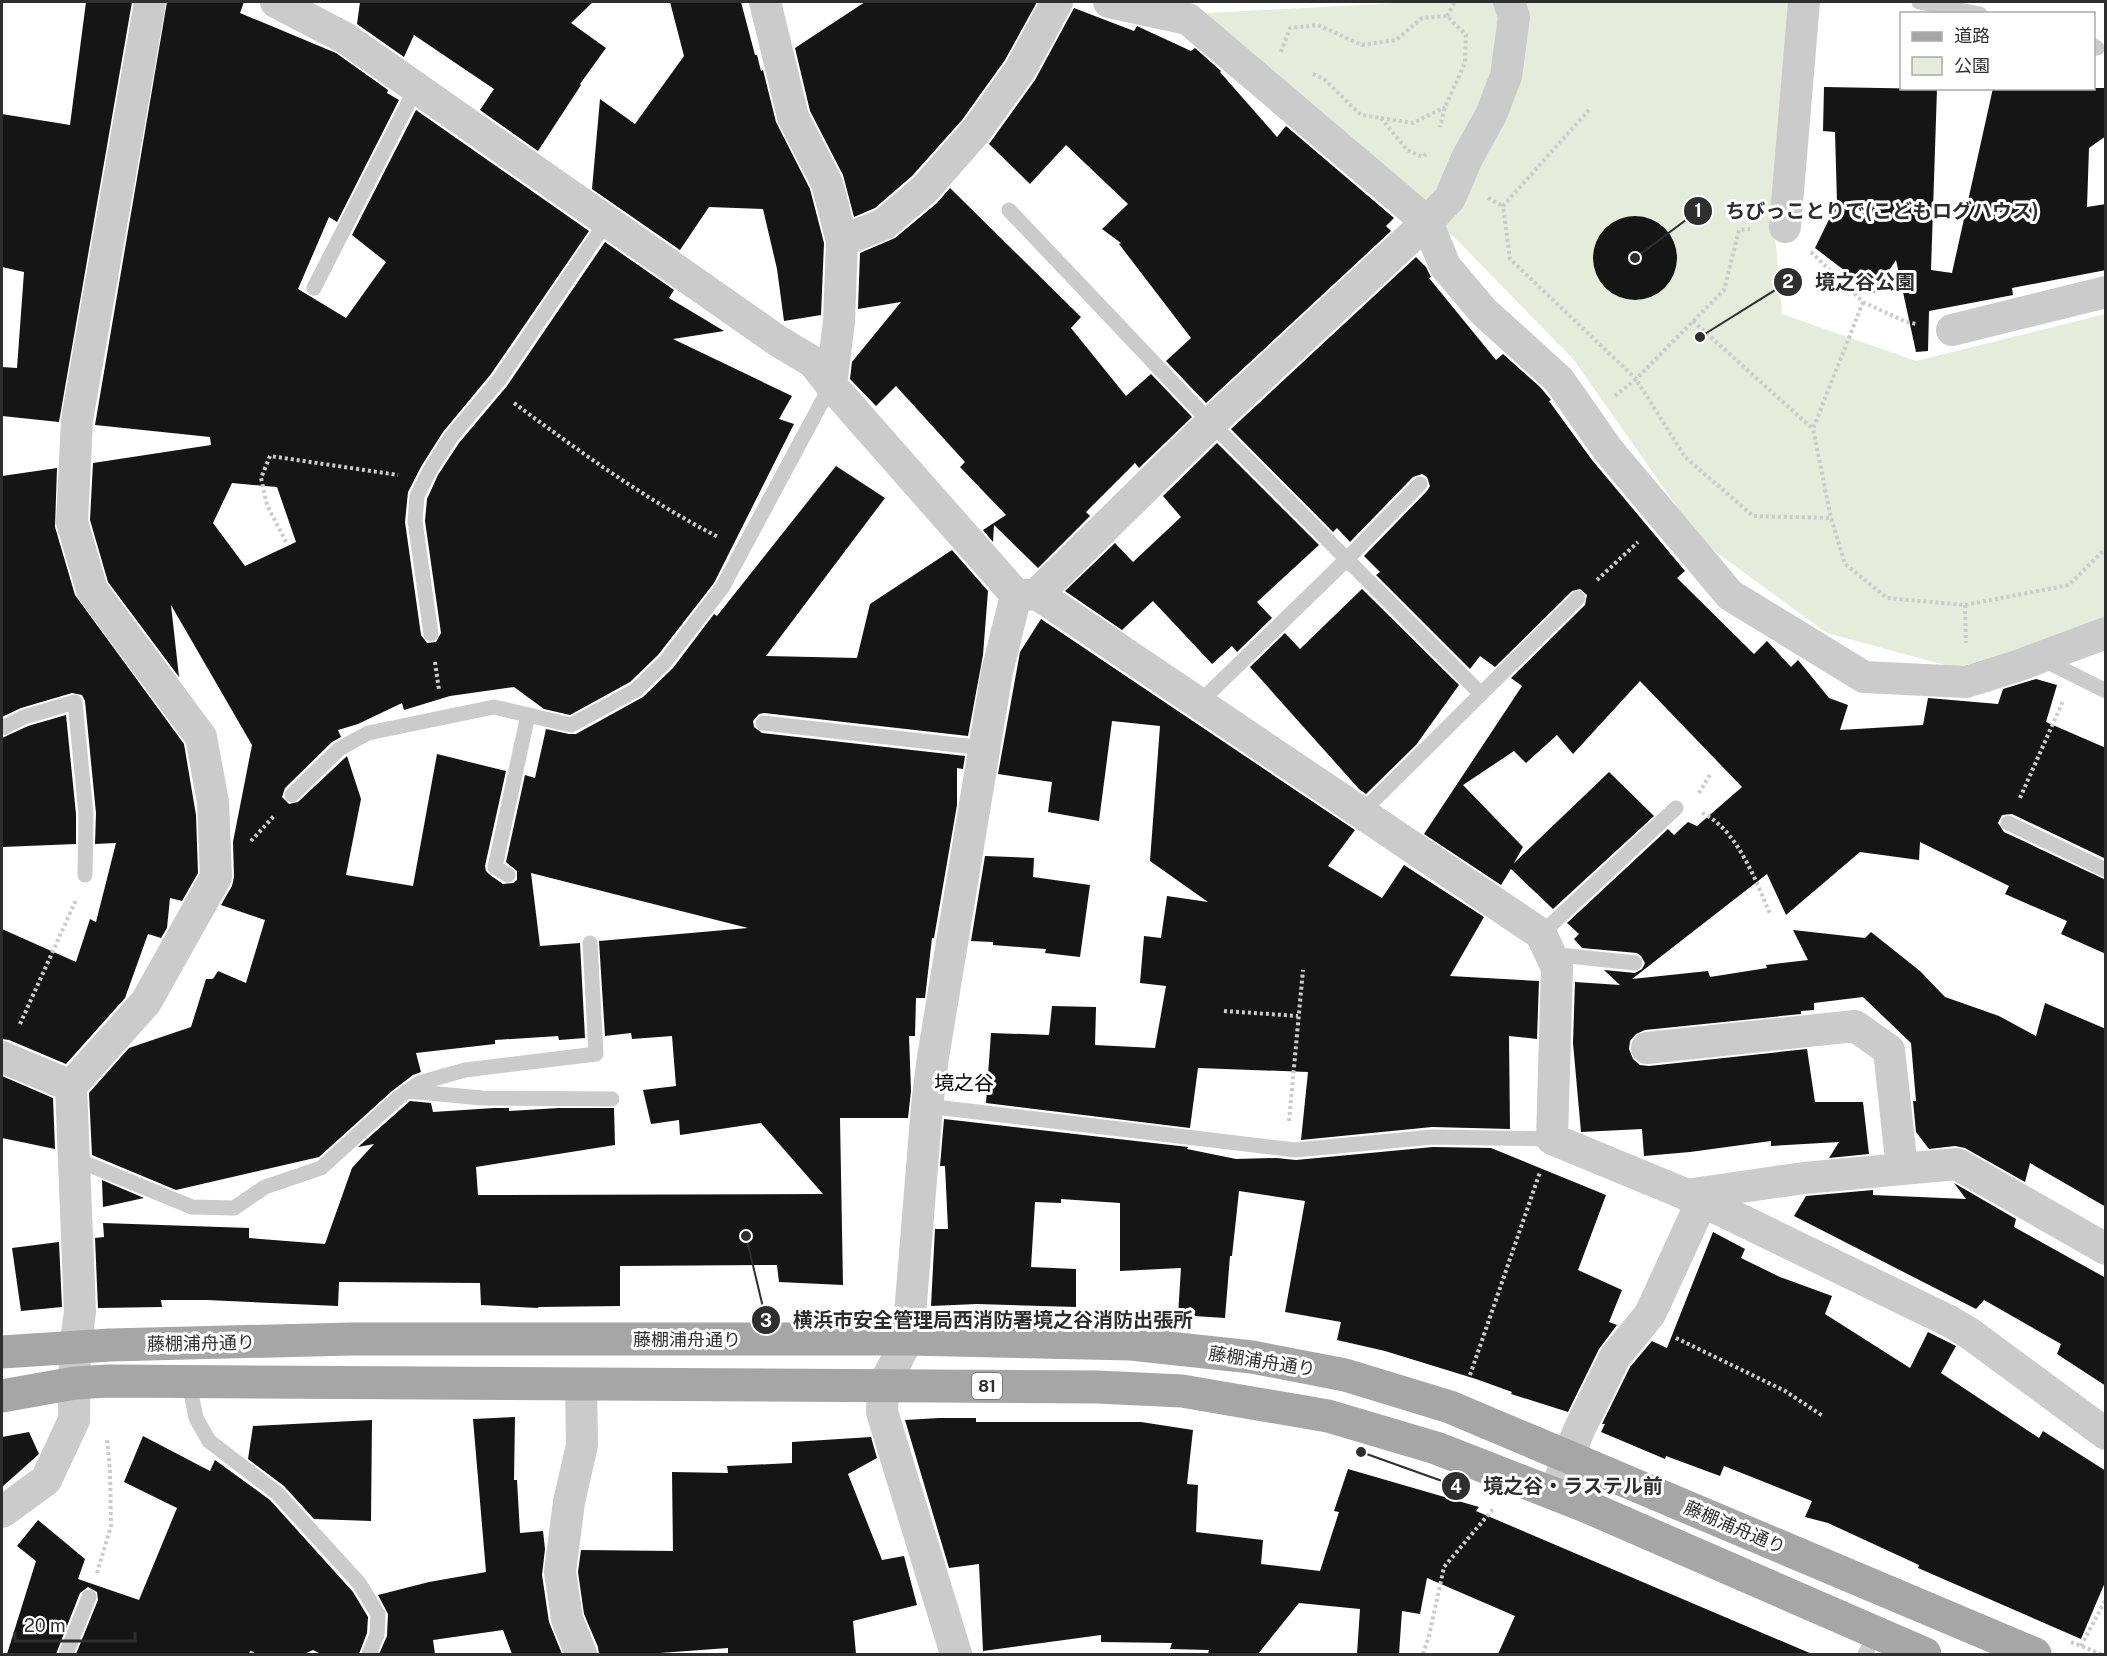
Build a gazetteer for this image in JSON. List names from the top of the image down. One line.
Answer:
{"streets":{"main road":["藤棚浦舟通り","81"]},"districts":["境之谷"],"places":["ちびっことりで(こどもログハウス)","境之谷公園","横浜市安全管理局西消防署境之谷消防出張所","境之谷・ラステル前"],"legend":["道路","公園"],"scale_bar":"20 m"}
